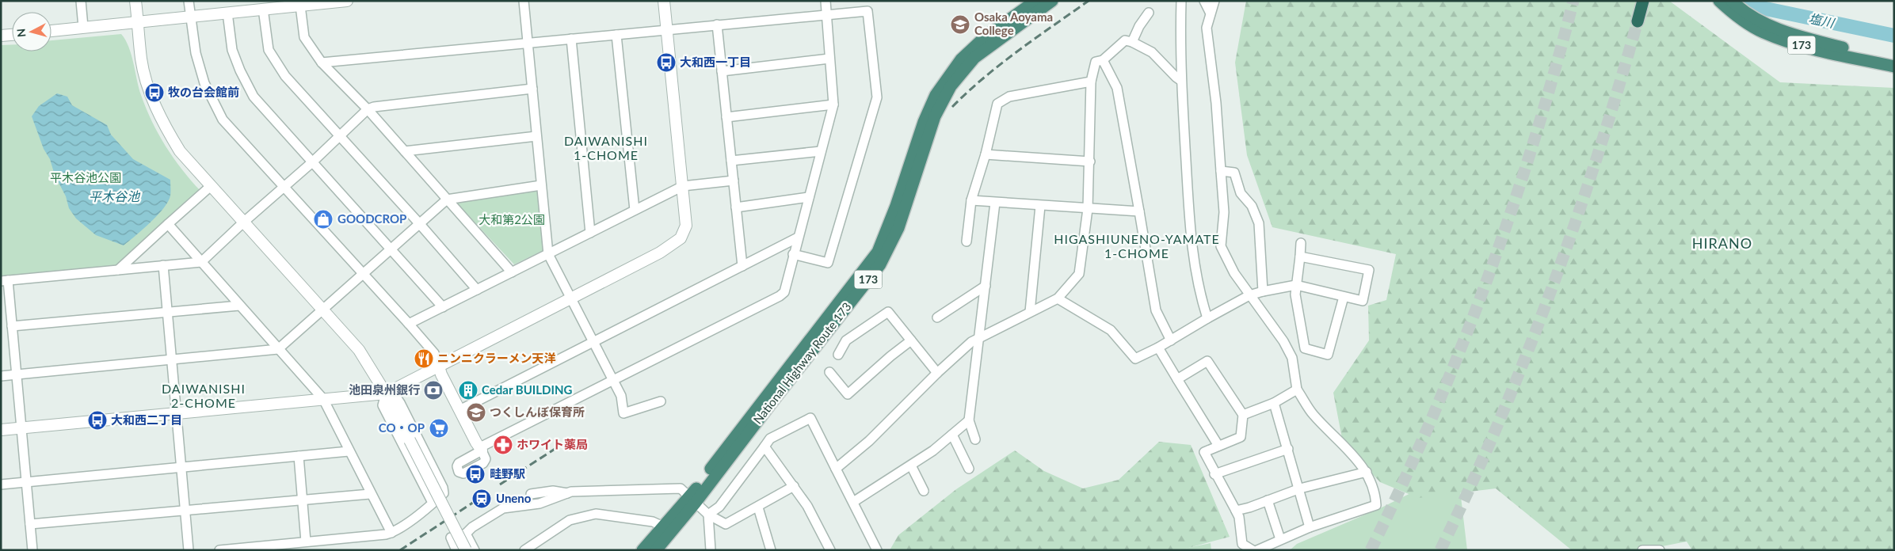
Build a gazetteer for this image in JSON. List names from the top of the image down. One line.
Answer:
{"streets":{"highway":["173","National Highway Route 173"]},"districts":["DAIWANISHI 1-CHOME","HIGASHIUNENO-YAMATE 1-CHOME","HIRANO","DAIWANISHI 2-CHOME"],"water":["塩川","平木谷池"],"parks":["平木谷池公園","大和第2公園"],"places":{"school or university":["Osaka Aoyama College","つくしんぼ保育所"],"bus stop":["大和西一丁目","牧の台会館前","大和西二丁目","畦野駅"],"shop":["GOODCROP"],"restaurant":["ニンニクラーメン天洋"],"bank":["池田泉州銀行"],"building":["Cedar BUILDING"],"supermarket":["CO・OP"],"pharmacy":["ホワイト薬局"],"station":["Uneno"]},"north":"left"}
